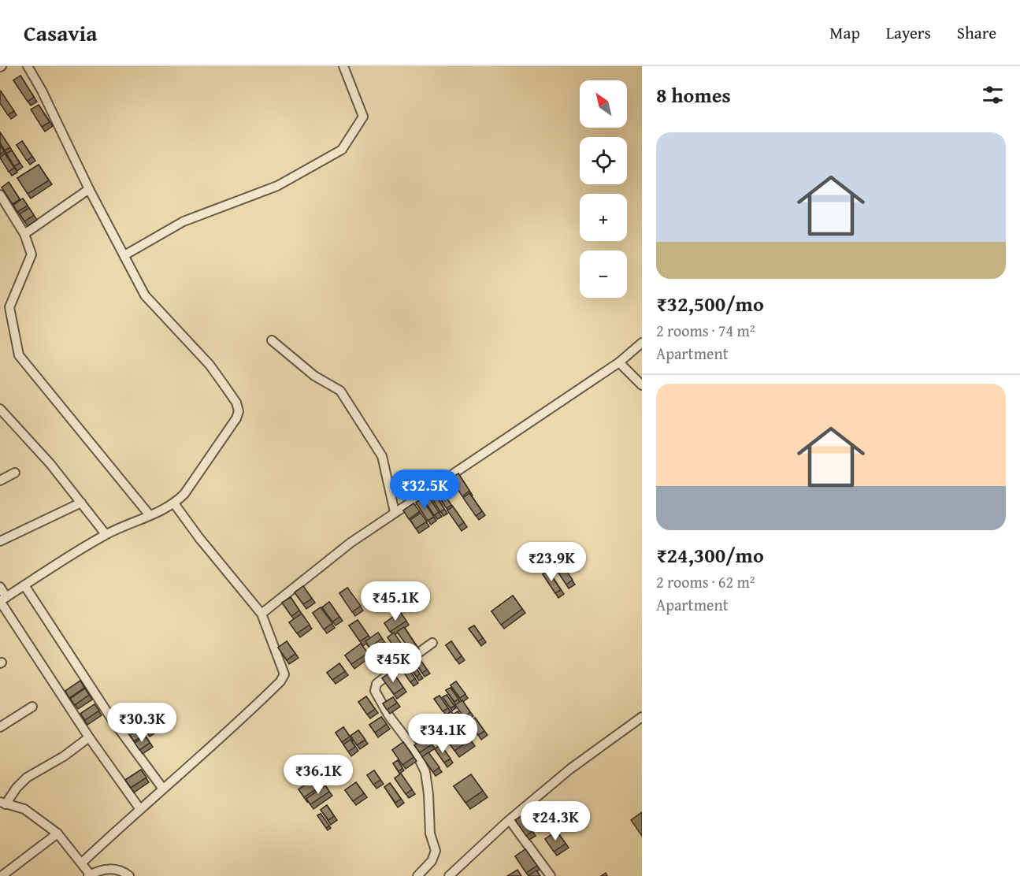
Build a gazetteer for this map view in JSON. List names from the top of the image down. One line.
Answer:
{"north":"top left","page":{"header":"Casavia","nav":["Map","Layers","Share"],"heading":"8 homes","map_buttons":["+","−"],"list":[{"name":"₹32,500/mo","note":"2 rooms · 74 m² · Apartment"},{"name":"₹24,300/mo","note":"2 rooms · 62 m² · Apartment"}],"price":["₹32.5K","₹23.9K","₹45.1K","₹45K","₹30.3K","₹34.1K","₹36.1K","₹24.3K"]}}
